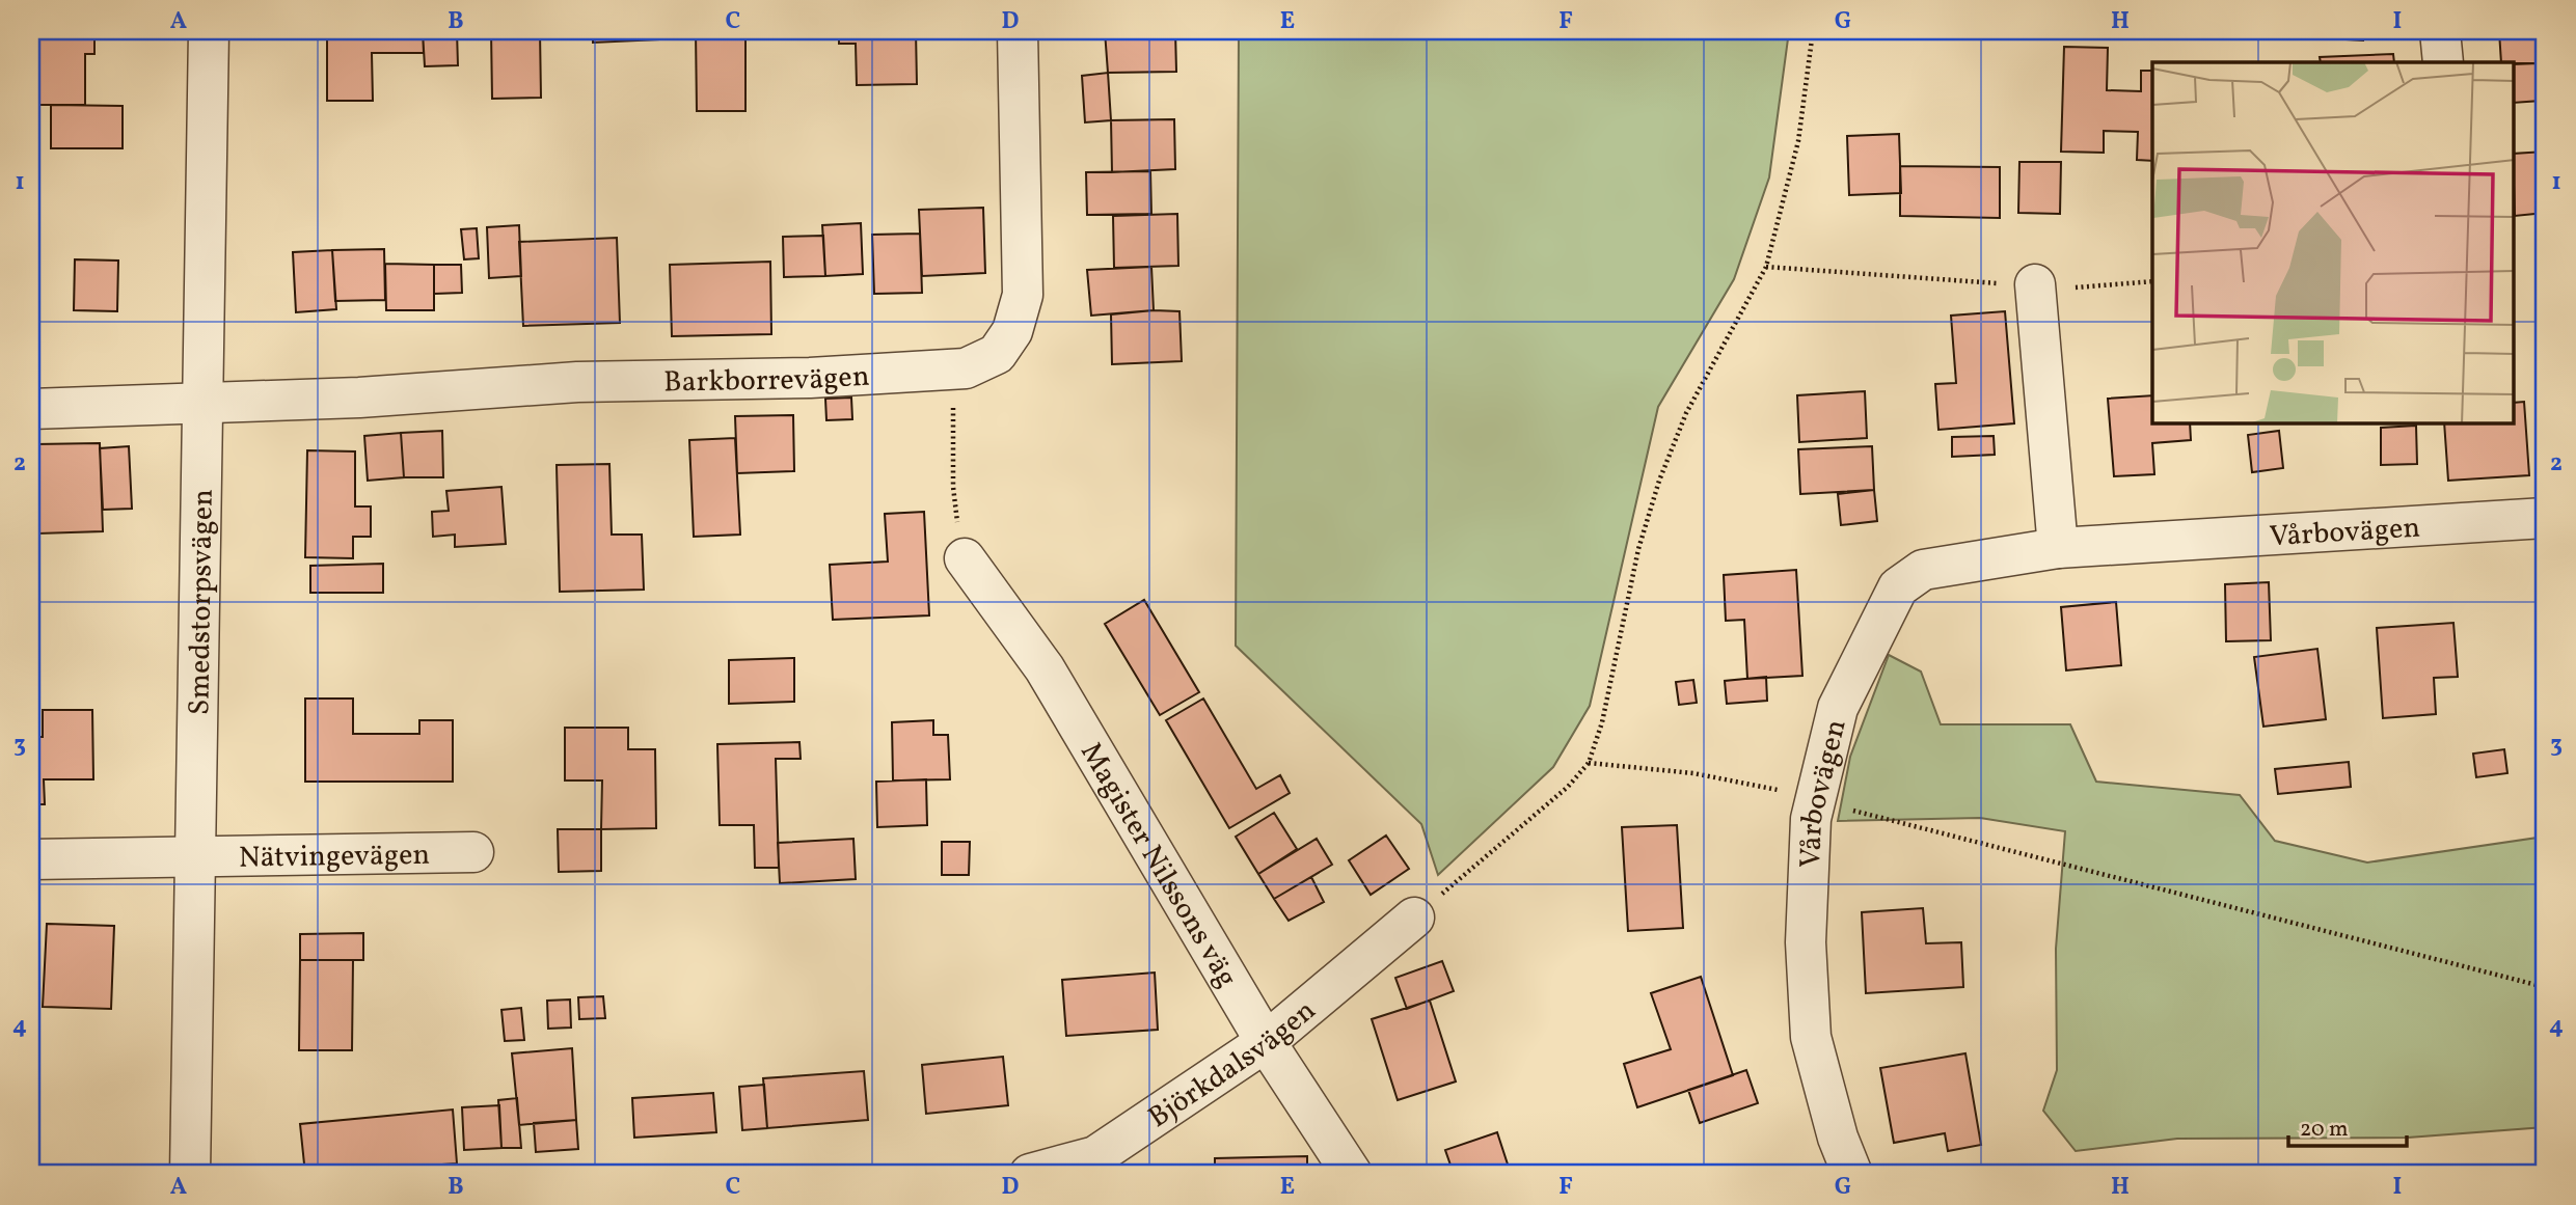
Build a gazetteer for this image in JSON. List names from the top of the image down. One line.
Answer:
{"streets":{"street":["Barkborrevägen","Vårbovägen","Smedstorpsvägen","Nätvingevägen","Magister Nilssons väg","Björkdalsvägen"]},"crossings":[["Barkborrevägen","Smedstorpsvägen"],["Smedstorpsvägen","Nätvingevägen"],["Magister Nilssons väg","Björkdalsvägen"]],"scale_bar":"20 m","grid":{"columns":["A","B","C","D","E","F","G","H","I"],"rows":["1","2","3","4"]}}
